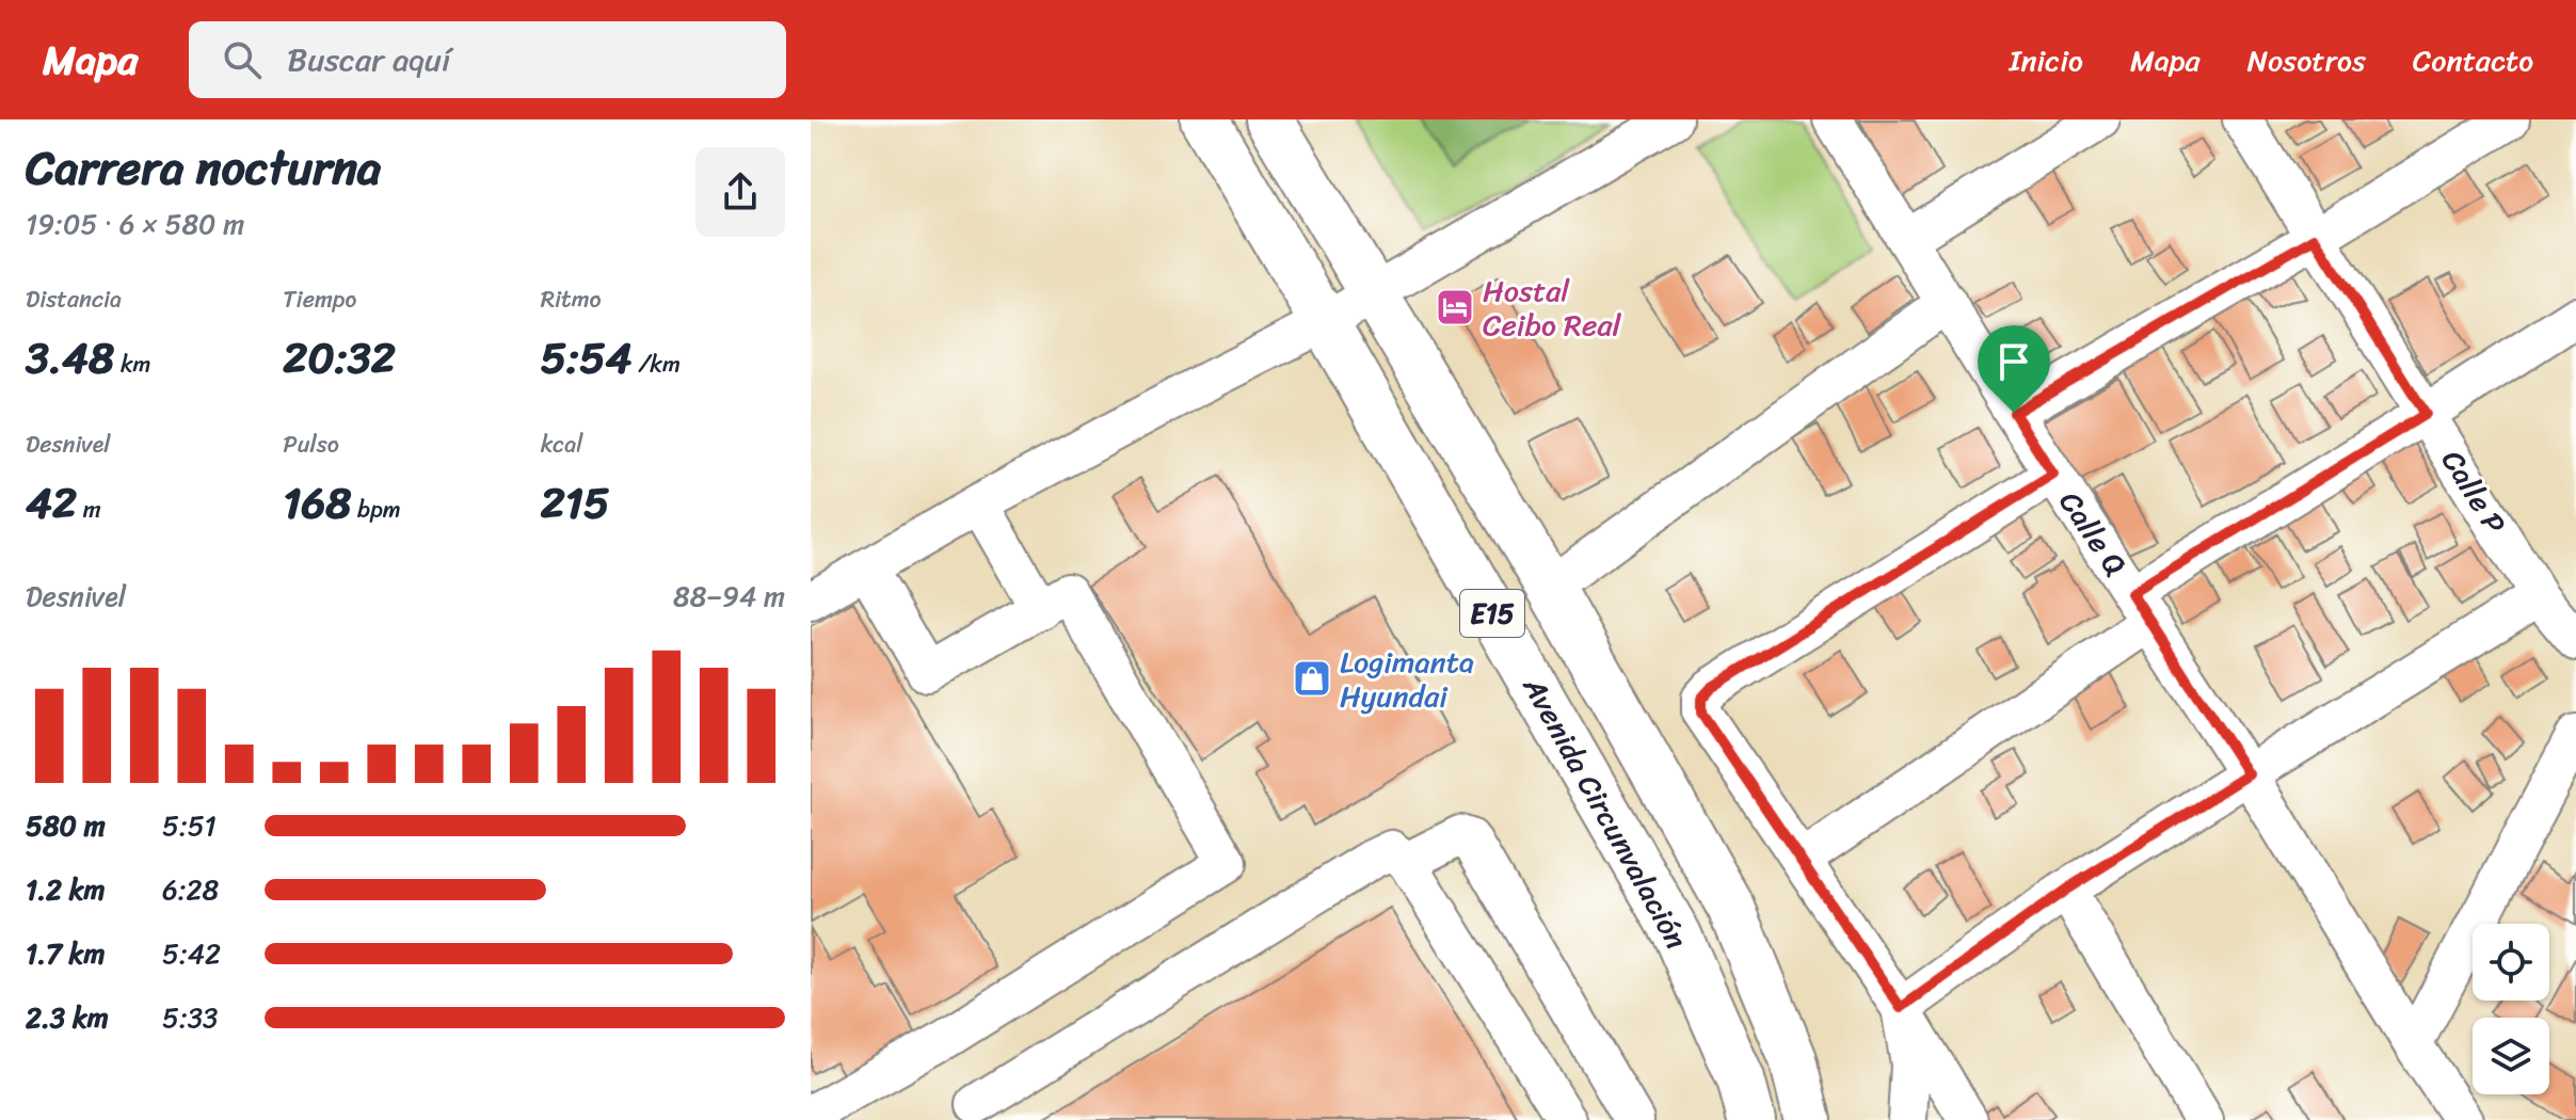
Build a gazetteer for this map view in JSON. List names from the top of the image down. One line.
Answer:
{"streets":{"highway":["E15","Avenida Circunvalación"],"street":["Calle P","Calle Q"]},"places":{"hotel":["Hostal Ceibo Real"],"shop":["Logimanta Hyundai"]},"page":{"header":"Mapa","search":"Buscar aquí","nav":["Inicio","Mapa","Nosotros","Contacto"],"heading":["Carrera nocturna","19:05 · 6 × 580 m"],"stats":[["Distancia","3.48 km"],["Tiempo","20:32"],["Ritmo","5:54 /km"],["Desnivel","42 m"],["Pulso","168 bpm"],["kcal","215"]],"chart":["Desnivel","88–94 m"],"list":[{"name":"580 m","note":"5:51"},{"name":"1.2 km","note":"6:28"},{"name":"1.7 km","note":"5:42"},{"name":"2.3 km","note":"5:33"}]}}
